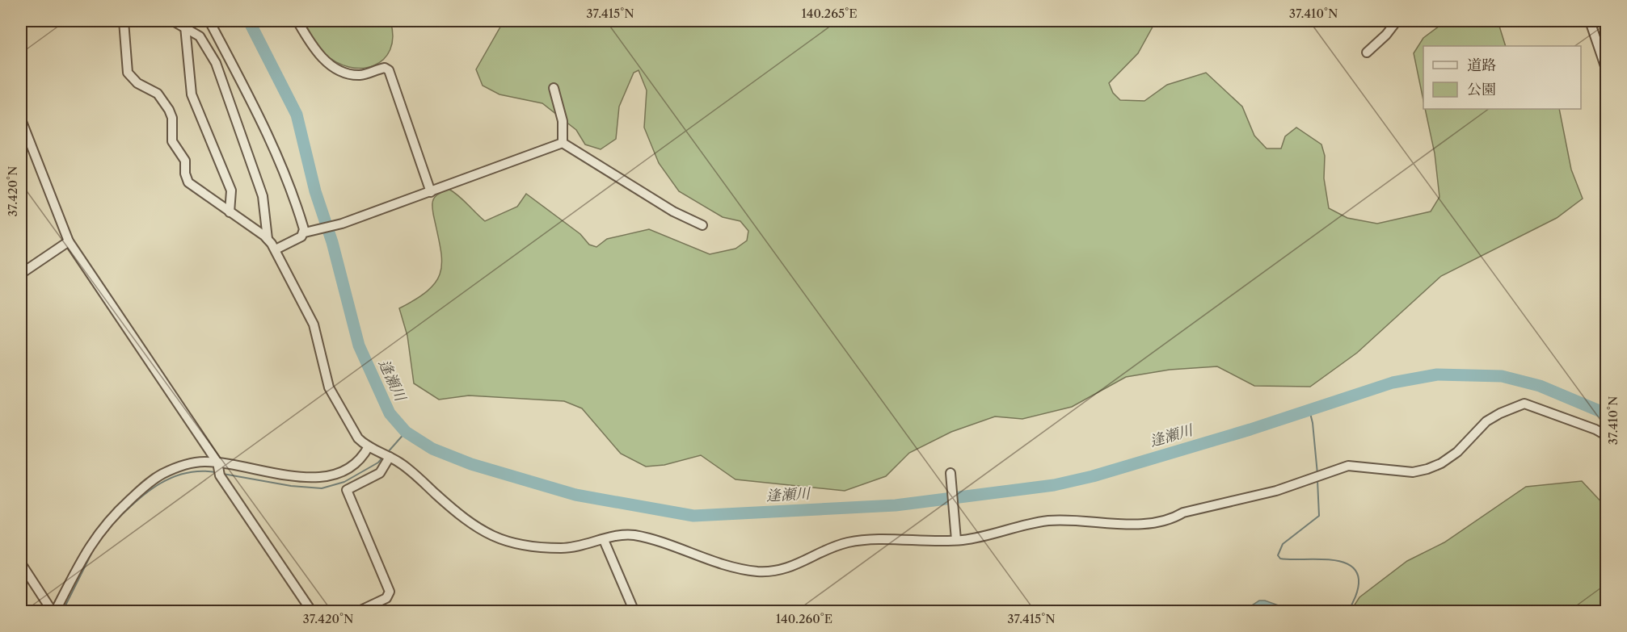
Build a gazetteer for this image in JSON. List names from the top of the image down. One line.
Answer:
{"water":["逢瀬川"],"legend":["道路","公園"],"coordinates":["37.415°N","140.265°E","37.410°N","37.420°N","140.260°E"]}
